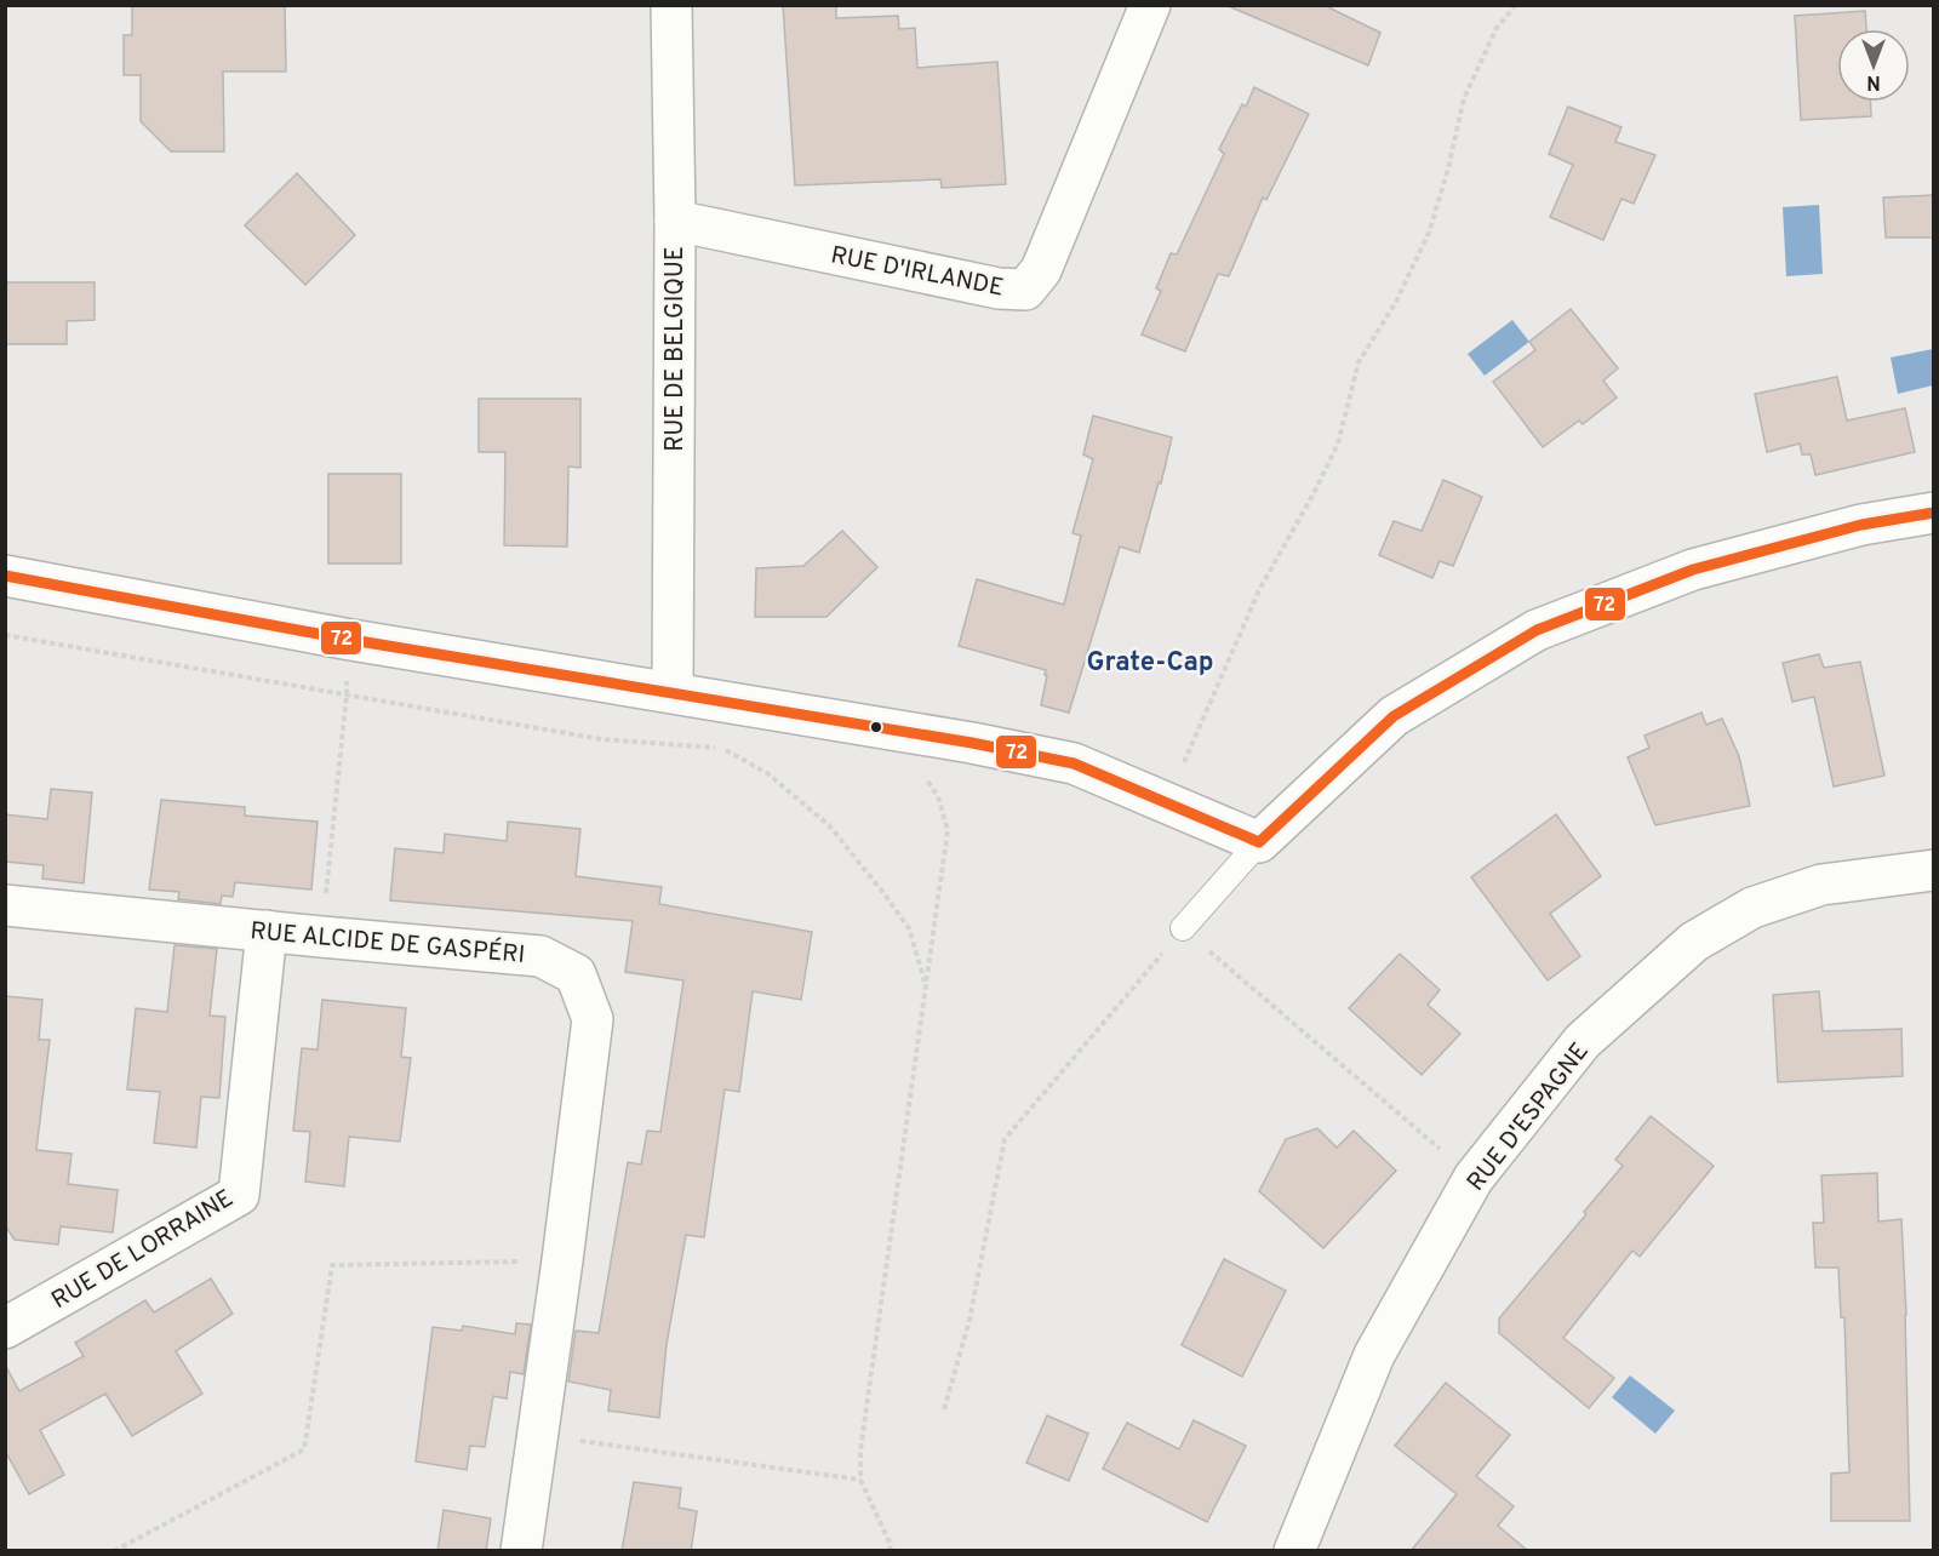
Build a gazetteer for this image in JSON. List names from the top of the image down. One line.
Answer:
{"streets":{"street":["RUE D'IRLANDE","RUE DE BELGIQUE","RUE ALCIDE DE GASPÉRI","RUE D'ESPAGNE","RUE DE LORRAINE"]},"crossings":[["RUE D'IRLANDE","RUE DE BELGIQUE"],["RUE ALCIDE DE GASPÉRI","RUE DE LORRAINE"]],"districts":["Grate-Cap"],"lines":["transit line 72"],"north":"bottom"}
